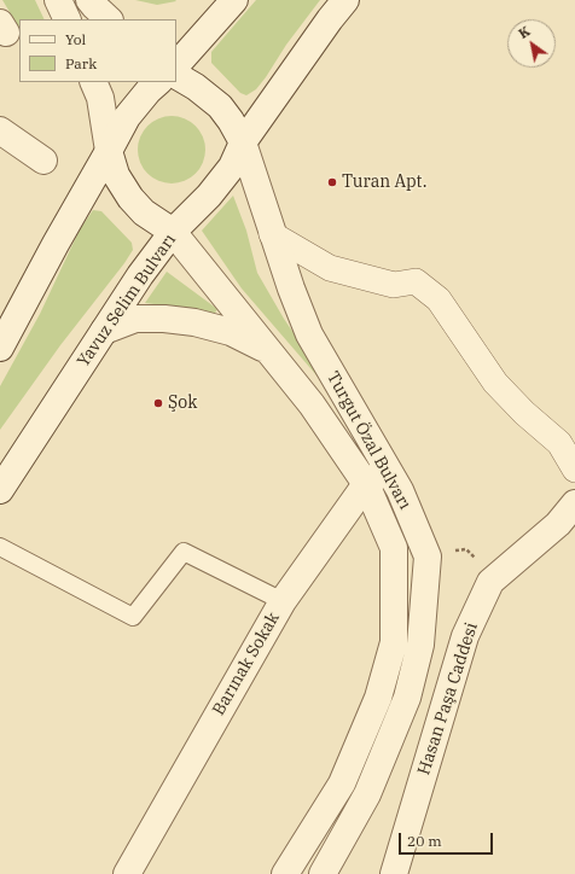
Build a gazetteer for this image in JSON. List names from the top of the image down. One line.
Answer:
{"streets":{"street":["Yavuz Selim Bulvarı","Turgut Özal Bulvarı","Barınak Sokak","Hasan Paşa Caddesi"]},"crossings":[["Yavuz Selim Bulvarı","Turgut Özal Bulvarı"],["Turgut Özal Bulvarı","Barınak Sokak"]],"places":["Turan Apt.","Şok"],"legend":["Yol","Park"],"scale_bar":"20 m","north":"top left"}
